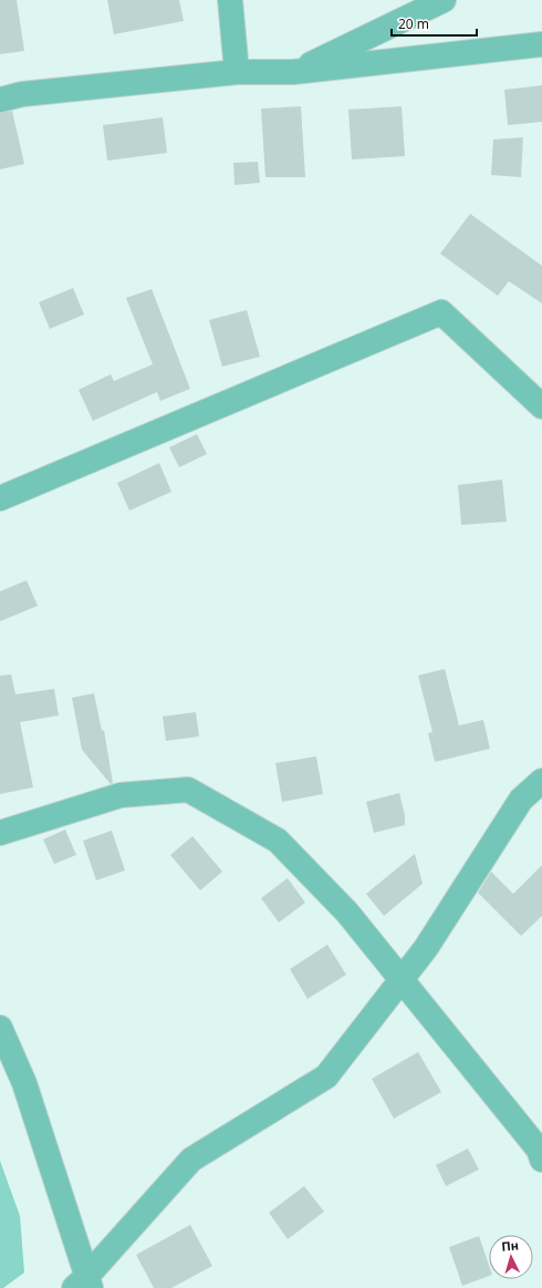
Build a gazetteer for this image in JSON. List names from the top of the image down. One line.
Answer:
{"scale_bar":"20 m","north":"top"}
